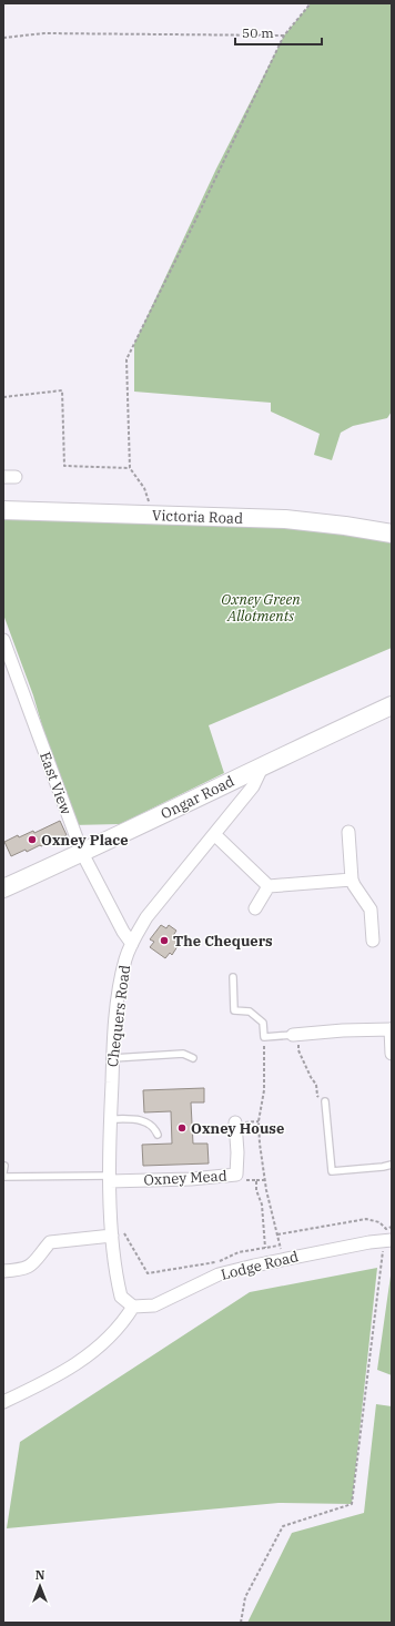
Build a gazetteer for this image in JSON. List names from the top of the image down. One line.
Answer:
{"streets":{"street":["Victoria Road","East View","Ongar Road","Chequers Road","Oxney Mead","Lodge Road"]},"crossings":[["East View","Ongar Road"],["East View","Chequers Road"],["Ongar Road","Chequers Road"],["Chequers Road","Oxney Mead"],["Chequers Road","Lodge Road"]],"parks":["Oxney Green Allotments"],"places":["Oxney Place","The Chequers","Oxney House"],"scale_bar":"50 m","north":"top"}
